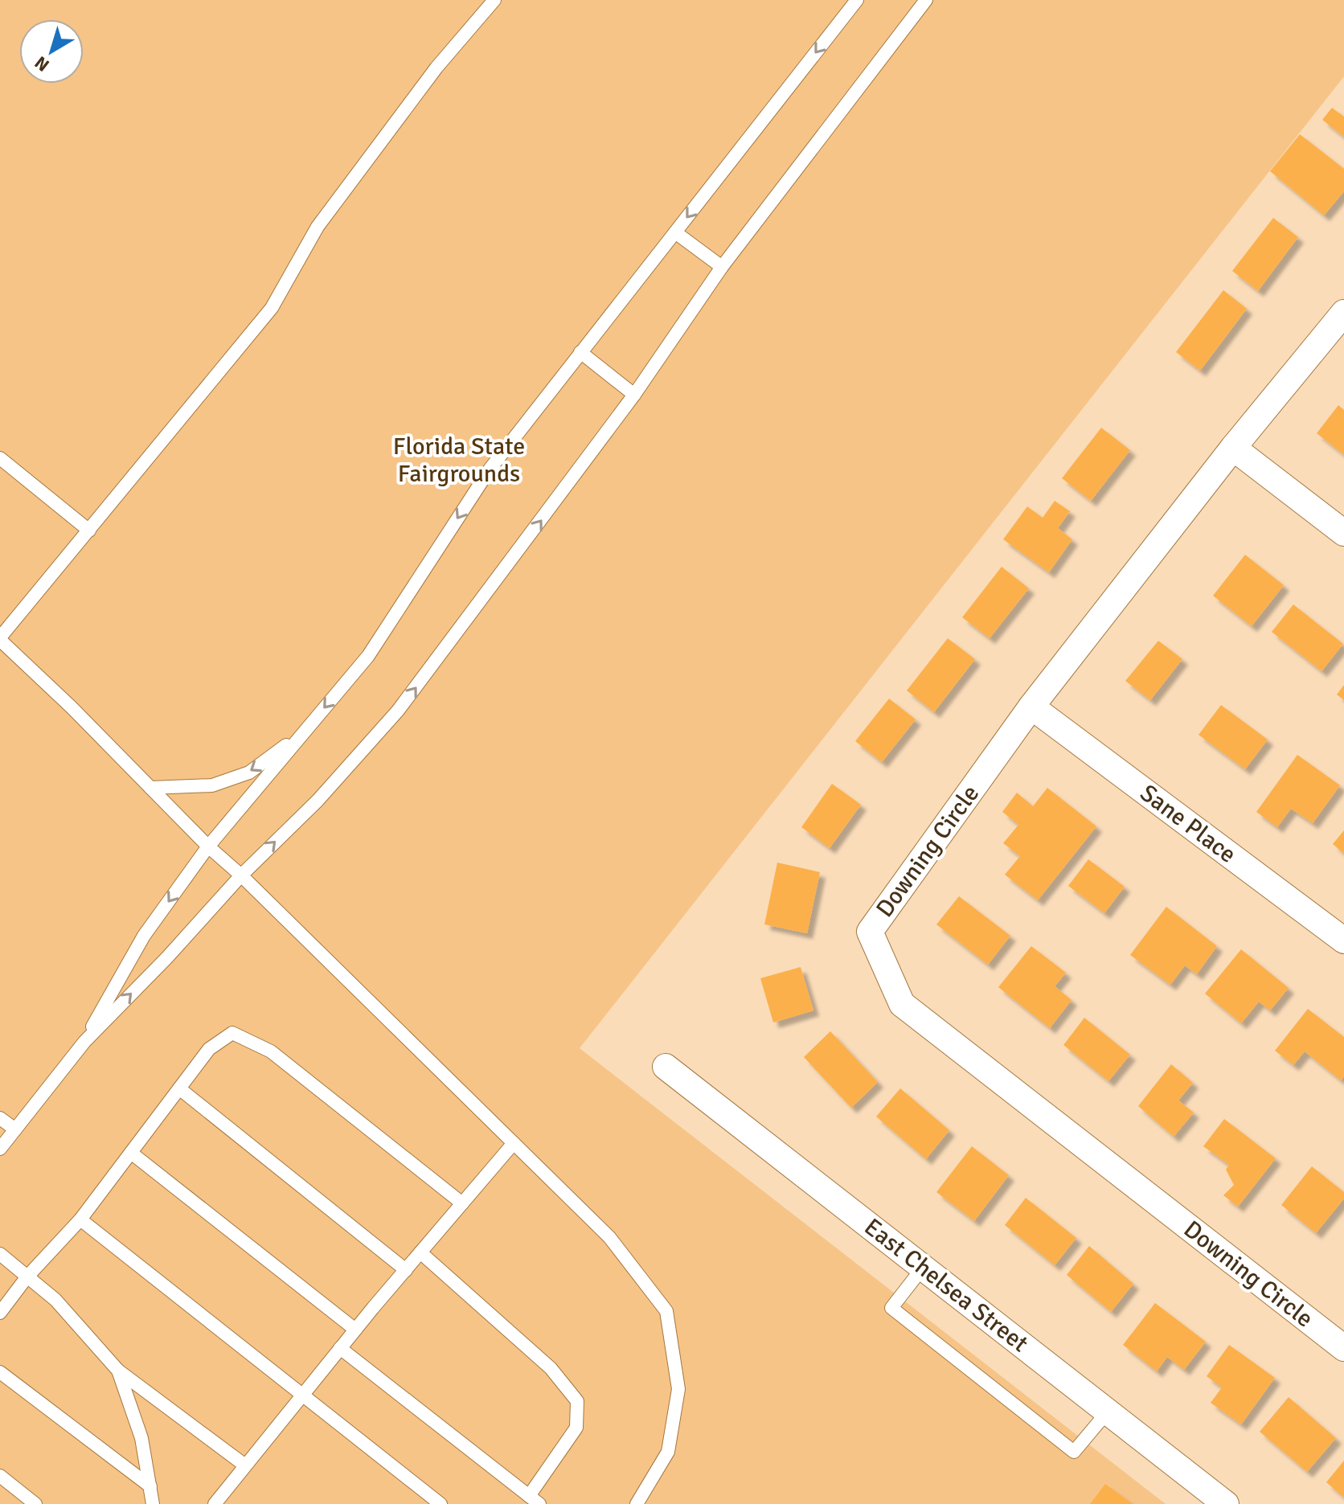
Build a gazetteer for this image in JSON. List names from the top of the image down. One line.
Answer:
{"streets":{"street":["Sane Place","Downing Circle","East Chelsea Street"]},"crossings":[["Sane Place","Downing Circle"]],"parks":["Florida State Fairgrounds"],"north":"bottom left"}
